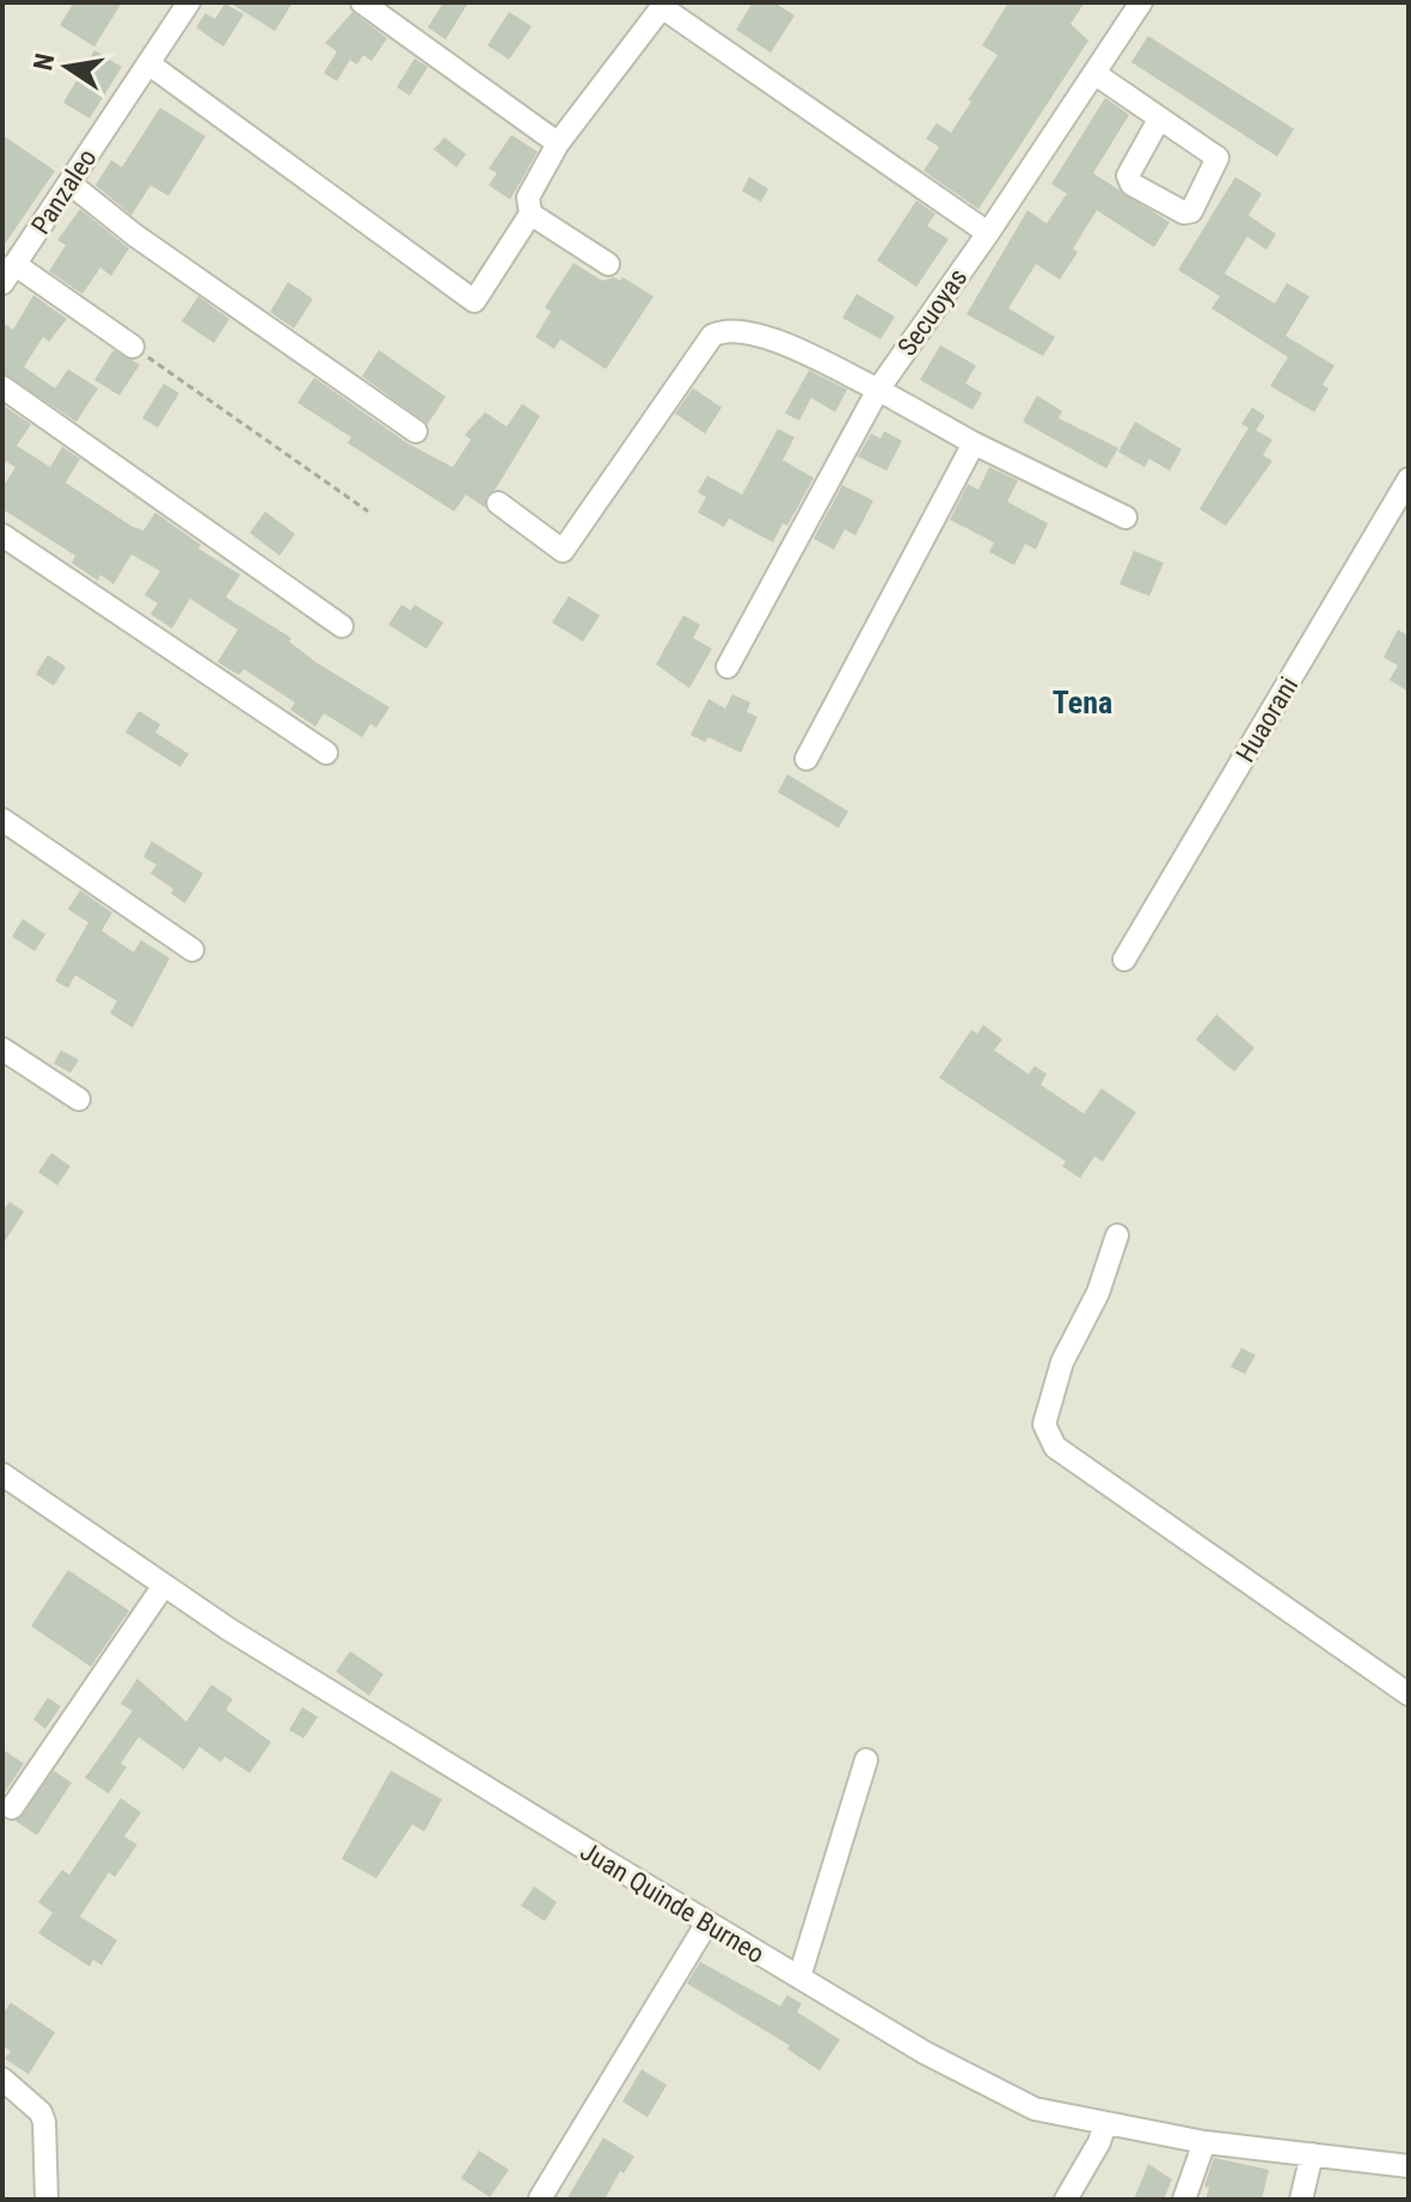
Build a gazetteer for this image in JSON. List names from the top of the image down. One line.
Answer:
{"streets":{"street":["Panzaleo","Secuoyas","Huaorani","Juan Quinde Burneo"]},"districts":["Tena"],"north":"left"}
